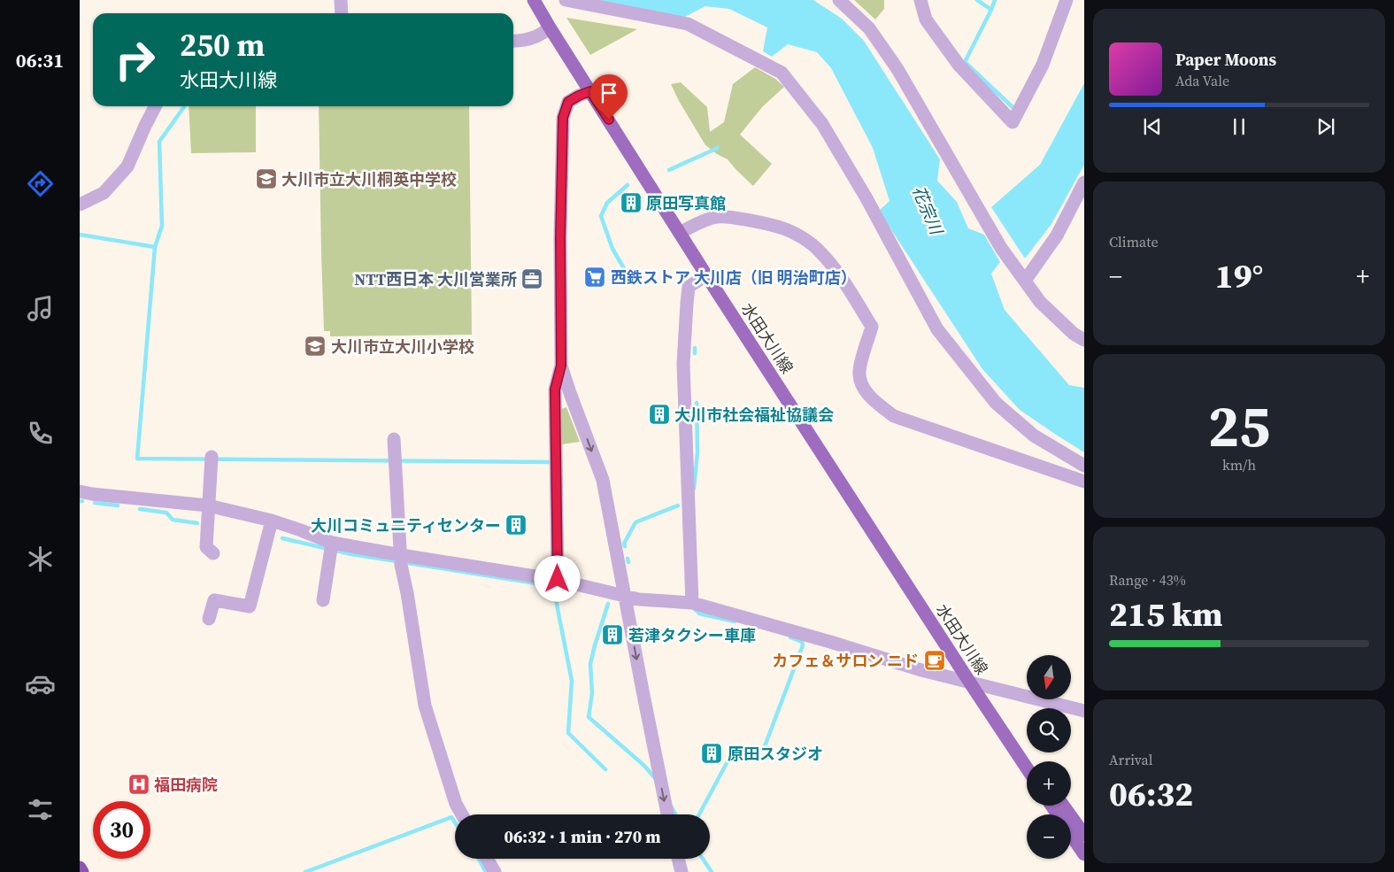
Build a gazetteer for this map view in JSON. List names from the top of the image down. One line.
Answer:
{"streets":{"main road":["水田大川線"]},"water":["花宗川"],"places":{"school or university":["大川市立大川桐英中学校","大川市立大川小学校"],"building":["原田写真館","大川市社会福祉協議会","大川コミュニティセンター","若津タクシー車庫","原田スタジオ"],"supermarket":["西鉄ストア 大川店（旧 明治町店）"],"office":["NTT西日本 大川営業所"],"cafe":["カフェ＆サロン ニド"],"hospital":["福田病院"]},"north":"bottom","page":{"tabs":"06:31","turn":["250 m","水田大川線"],"song":["Paper Moons","Ada Vale"],"tile":["Climate",["25","km/h"],["Range · 43%","215 km"],["Arrival","06:32"]],"heat":["−","19°","+"],"map_buttons":["+","−"],"limit":"30","trip":"06:32 · 1 min · 270 m"}}
